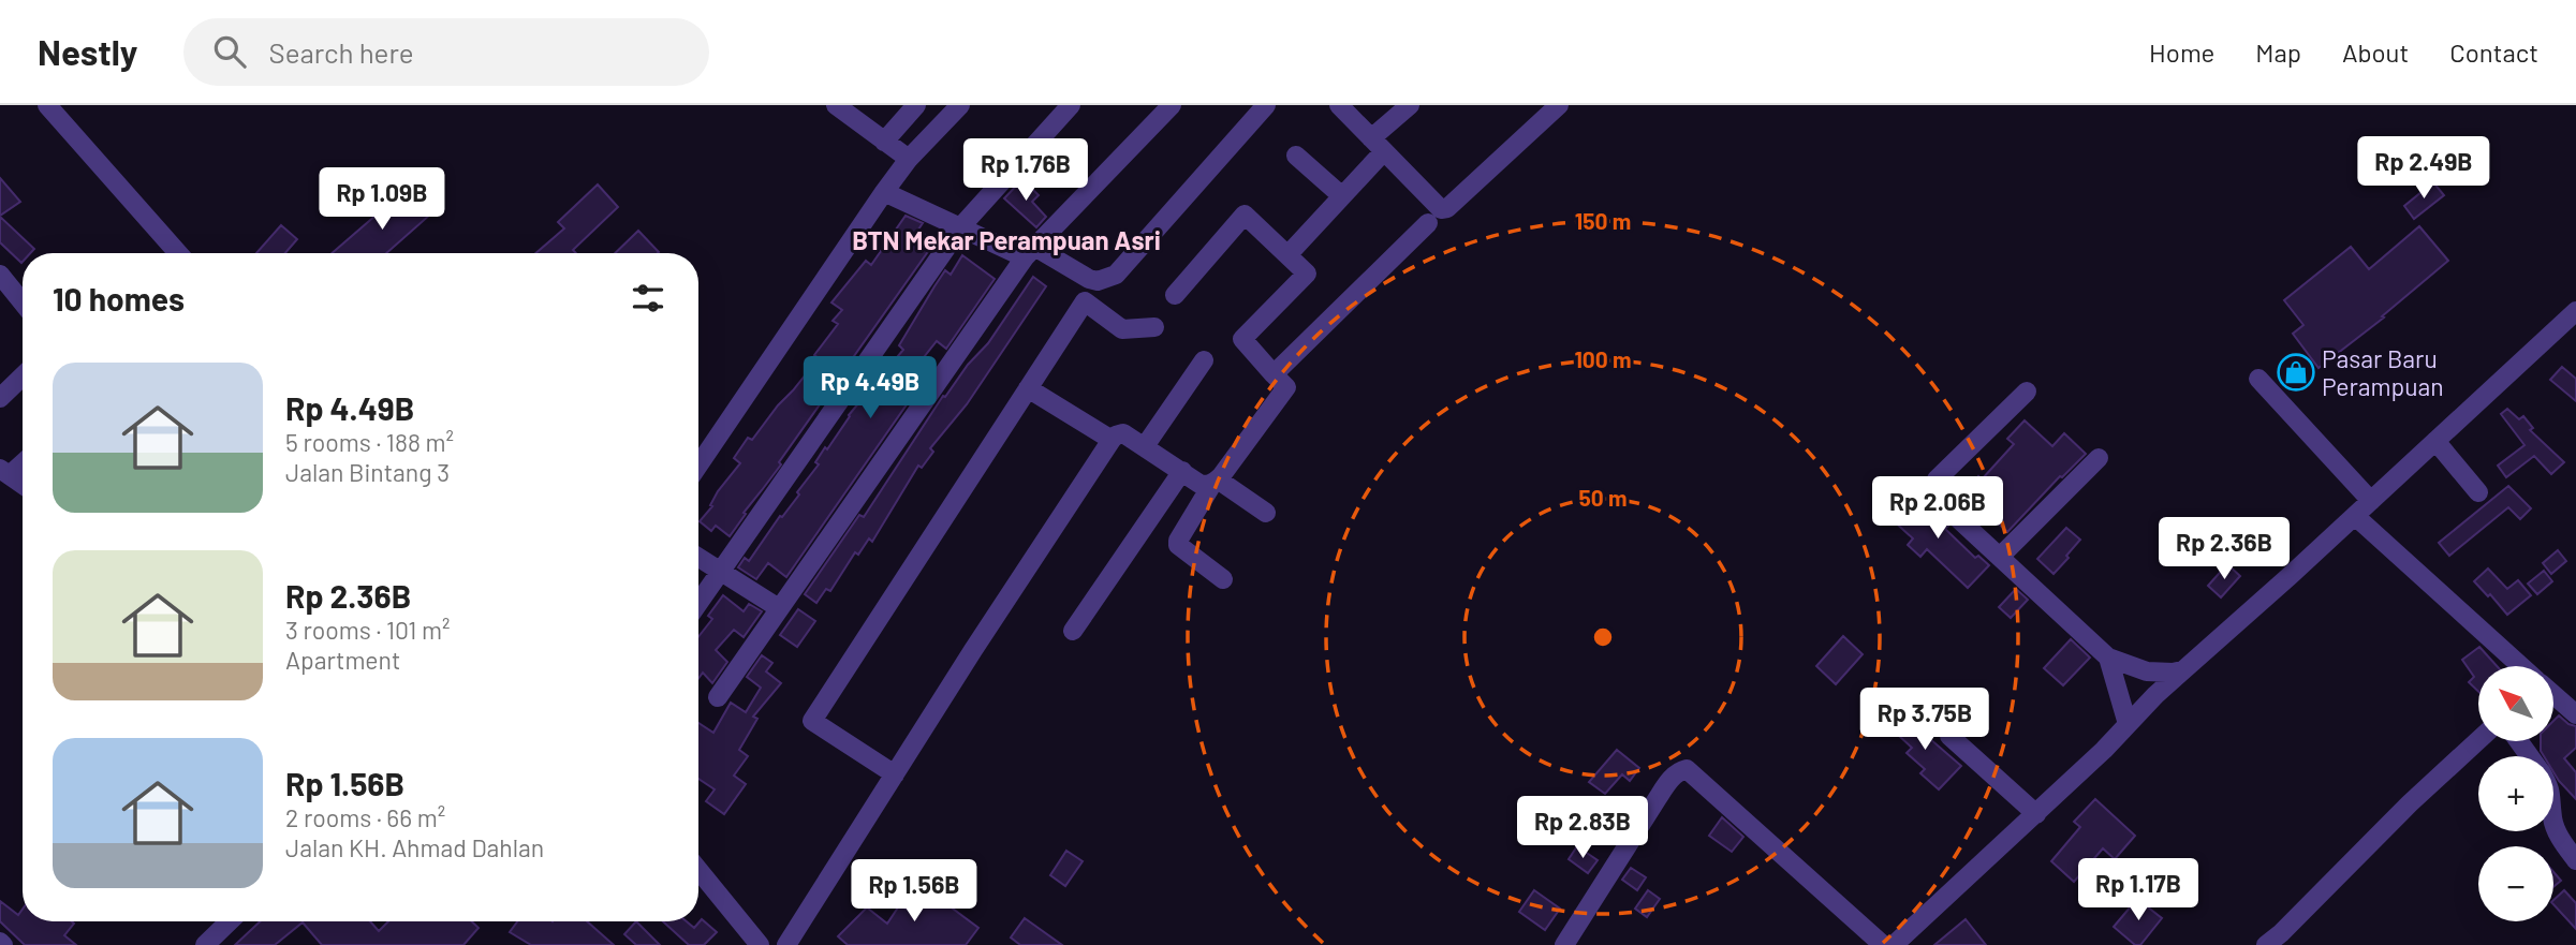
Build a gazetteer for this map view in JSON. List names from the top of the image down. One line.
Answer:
{"districts":["BTN Mekar Perampuan Asri"],"places":{"shop":["Pasar Baru Perampuan"]},"north":"top left","page":{"header":"Nestly","search":"Search here","nav":["Home","Map","About","Contact"],"price":["Rp 2.49B","Rp 1.76B","Rp 1.09B","Rp 4.49B","Rp 2.06B","Rp 2.36B","Rp 3.75B","Rp 2.83B","Rp 1.17B","Rp 1.56B"],"heading":"10 homes","list":[{"name":"Rp 4.49B","note":"5 rooms · 188 m² · Jalan Bintang 3"},{"name":"Rp 2.36B","note":"3 rooms · 101 m² · Apartment"},{"name":"Rp 1.56B","note":"2 rooms · 66 m² · Jalan KH. Ahmad Dahlan"}],"map_buttons":["+","−"]},"rings":["150 m","100 m","50 m"]}
